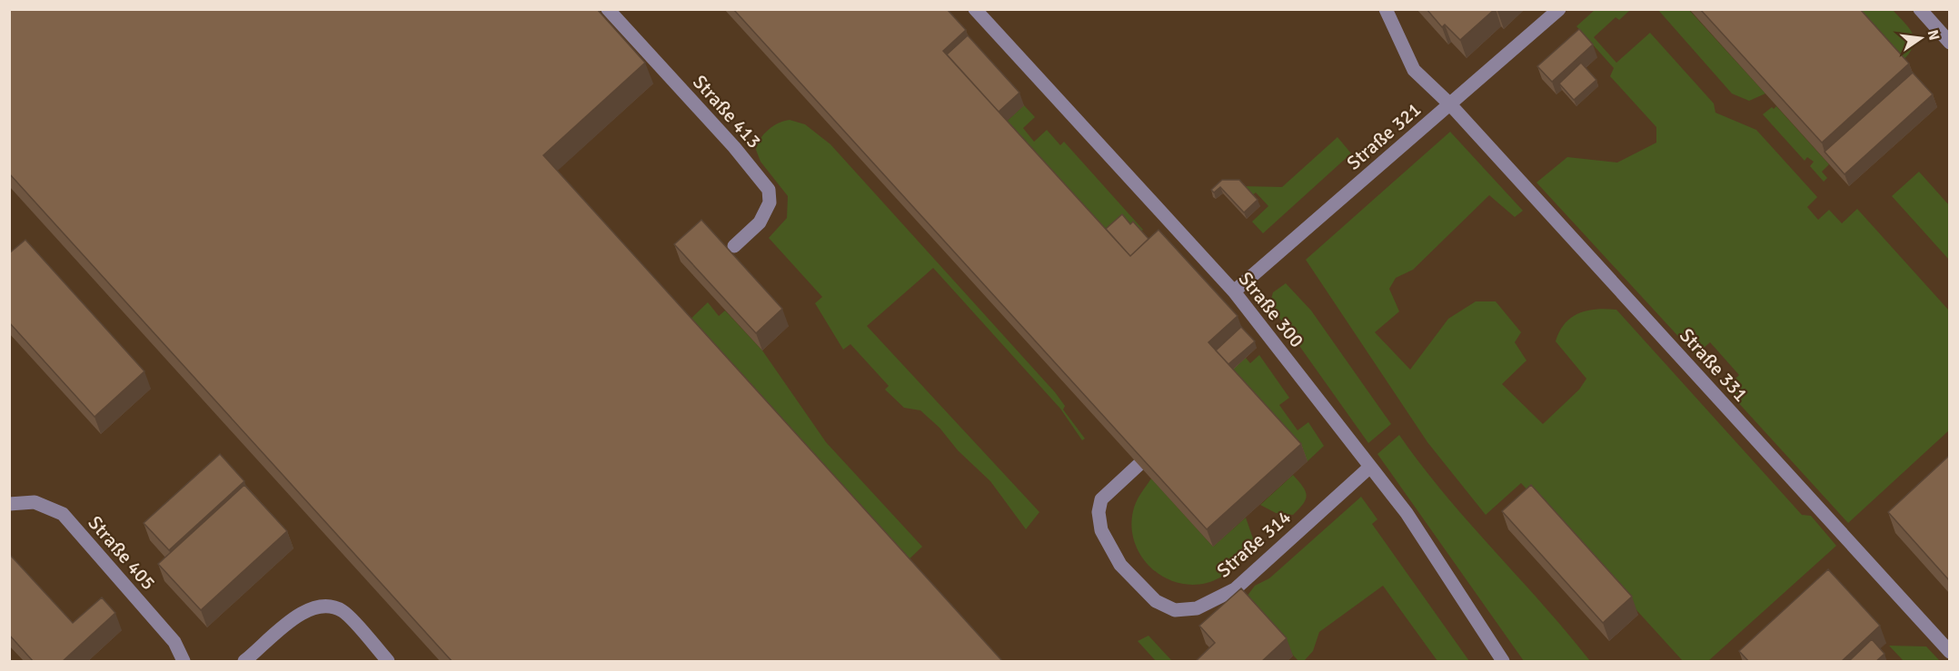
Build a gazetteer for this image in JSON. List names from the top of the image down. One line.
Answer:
{"streets":{"street":["Straße 413","Straße 321","Straße 300","Straße 331","Straße 314","Straße 405"]},"crossings":[["Straße 321","Straße 300"],["Straße 321","Straße 331"],["Straße 300","Straße 314"]],"north":"right"}
